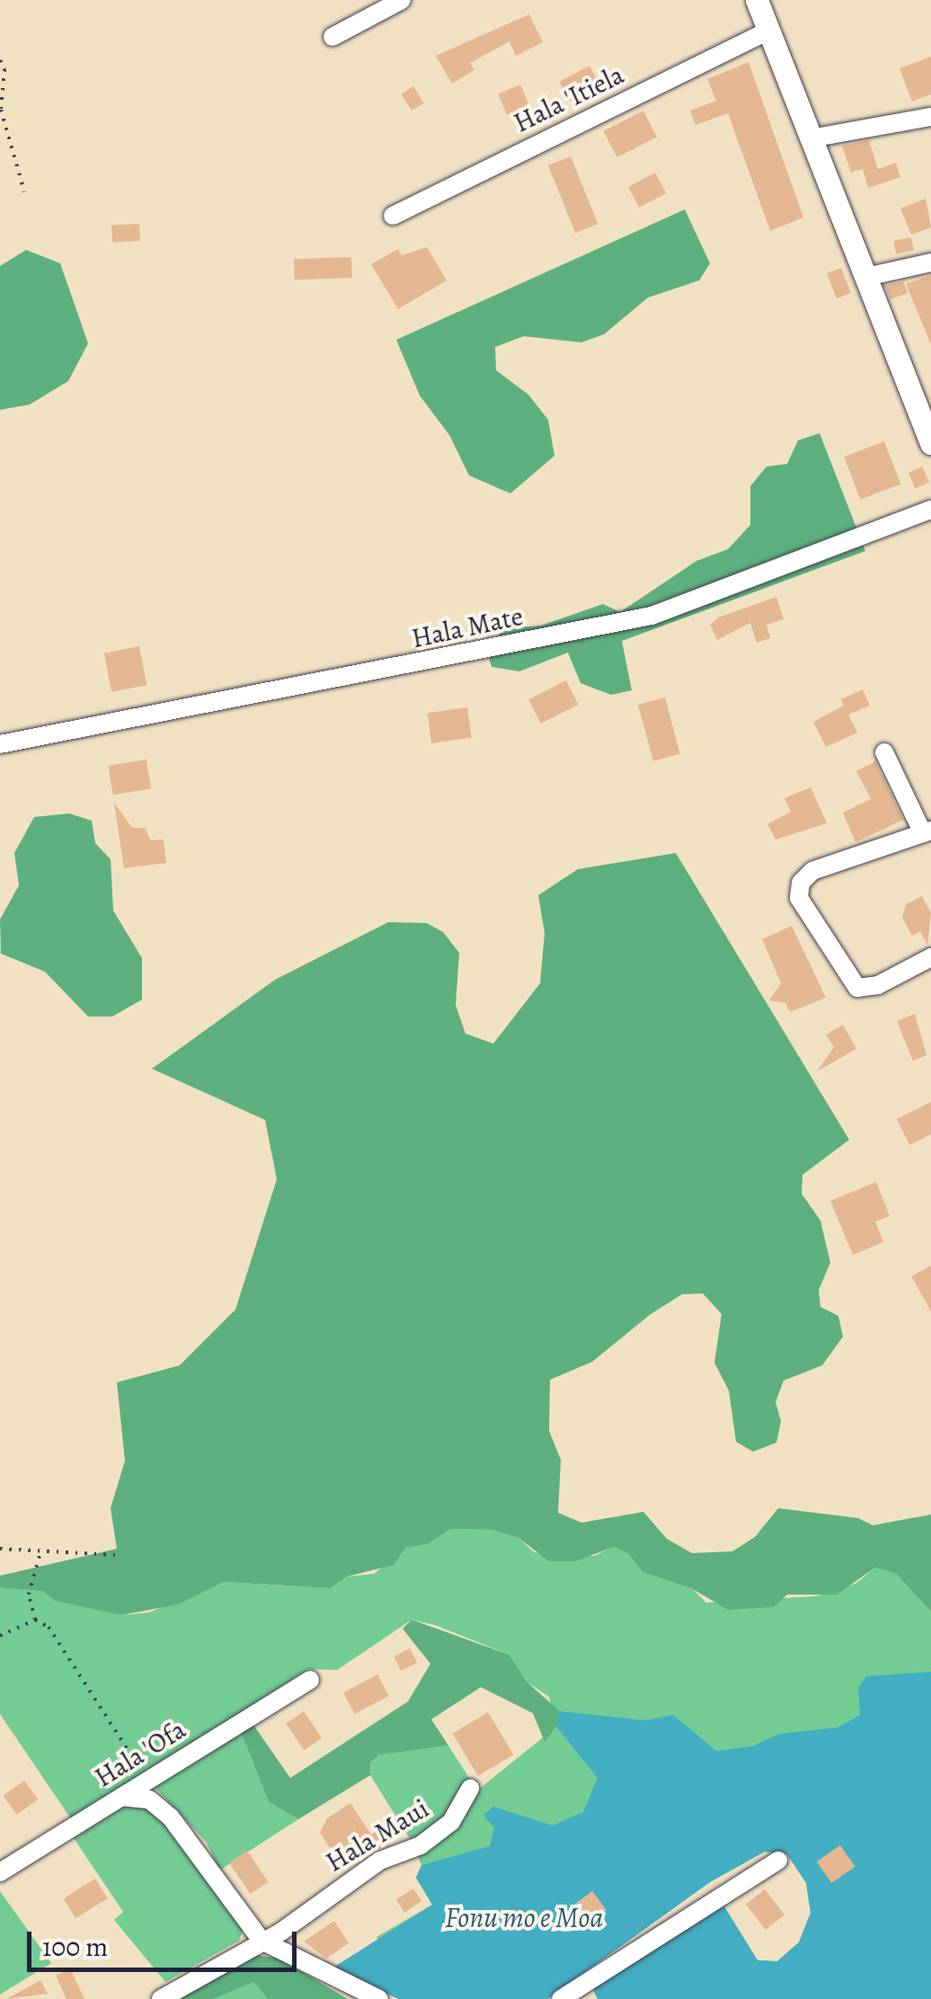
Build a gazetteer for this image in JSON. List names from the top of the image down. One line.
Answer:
{"streets":{"street":["Hala 'Itiela","Hala Mate","Hala 'Ofa","Hala Maui"]},"water":["Fonu mo e Moa"],"scale_bar":"100 m"}
